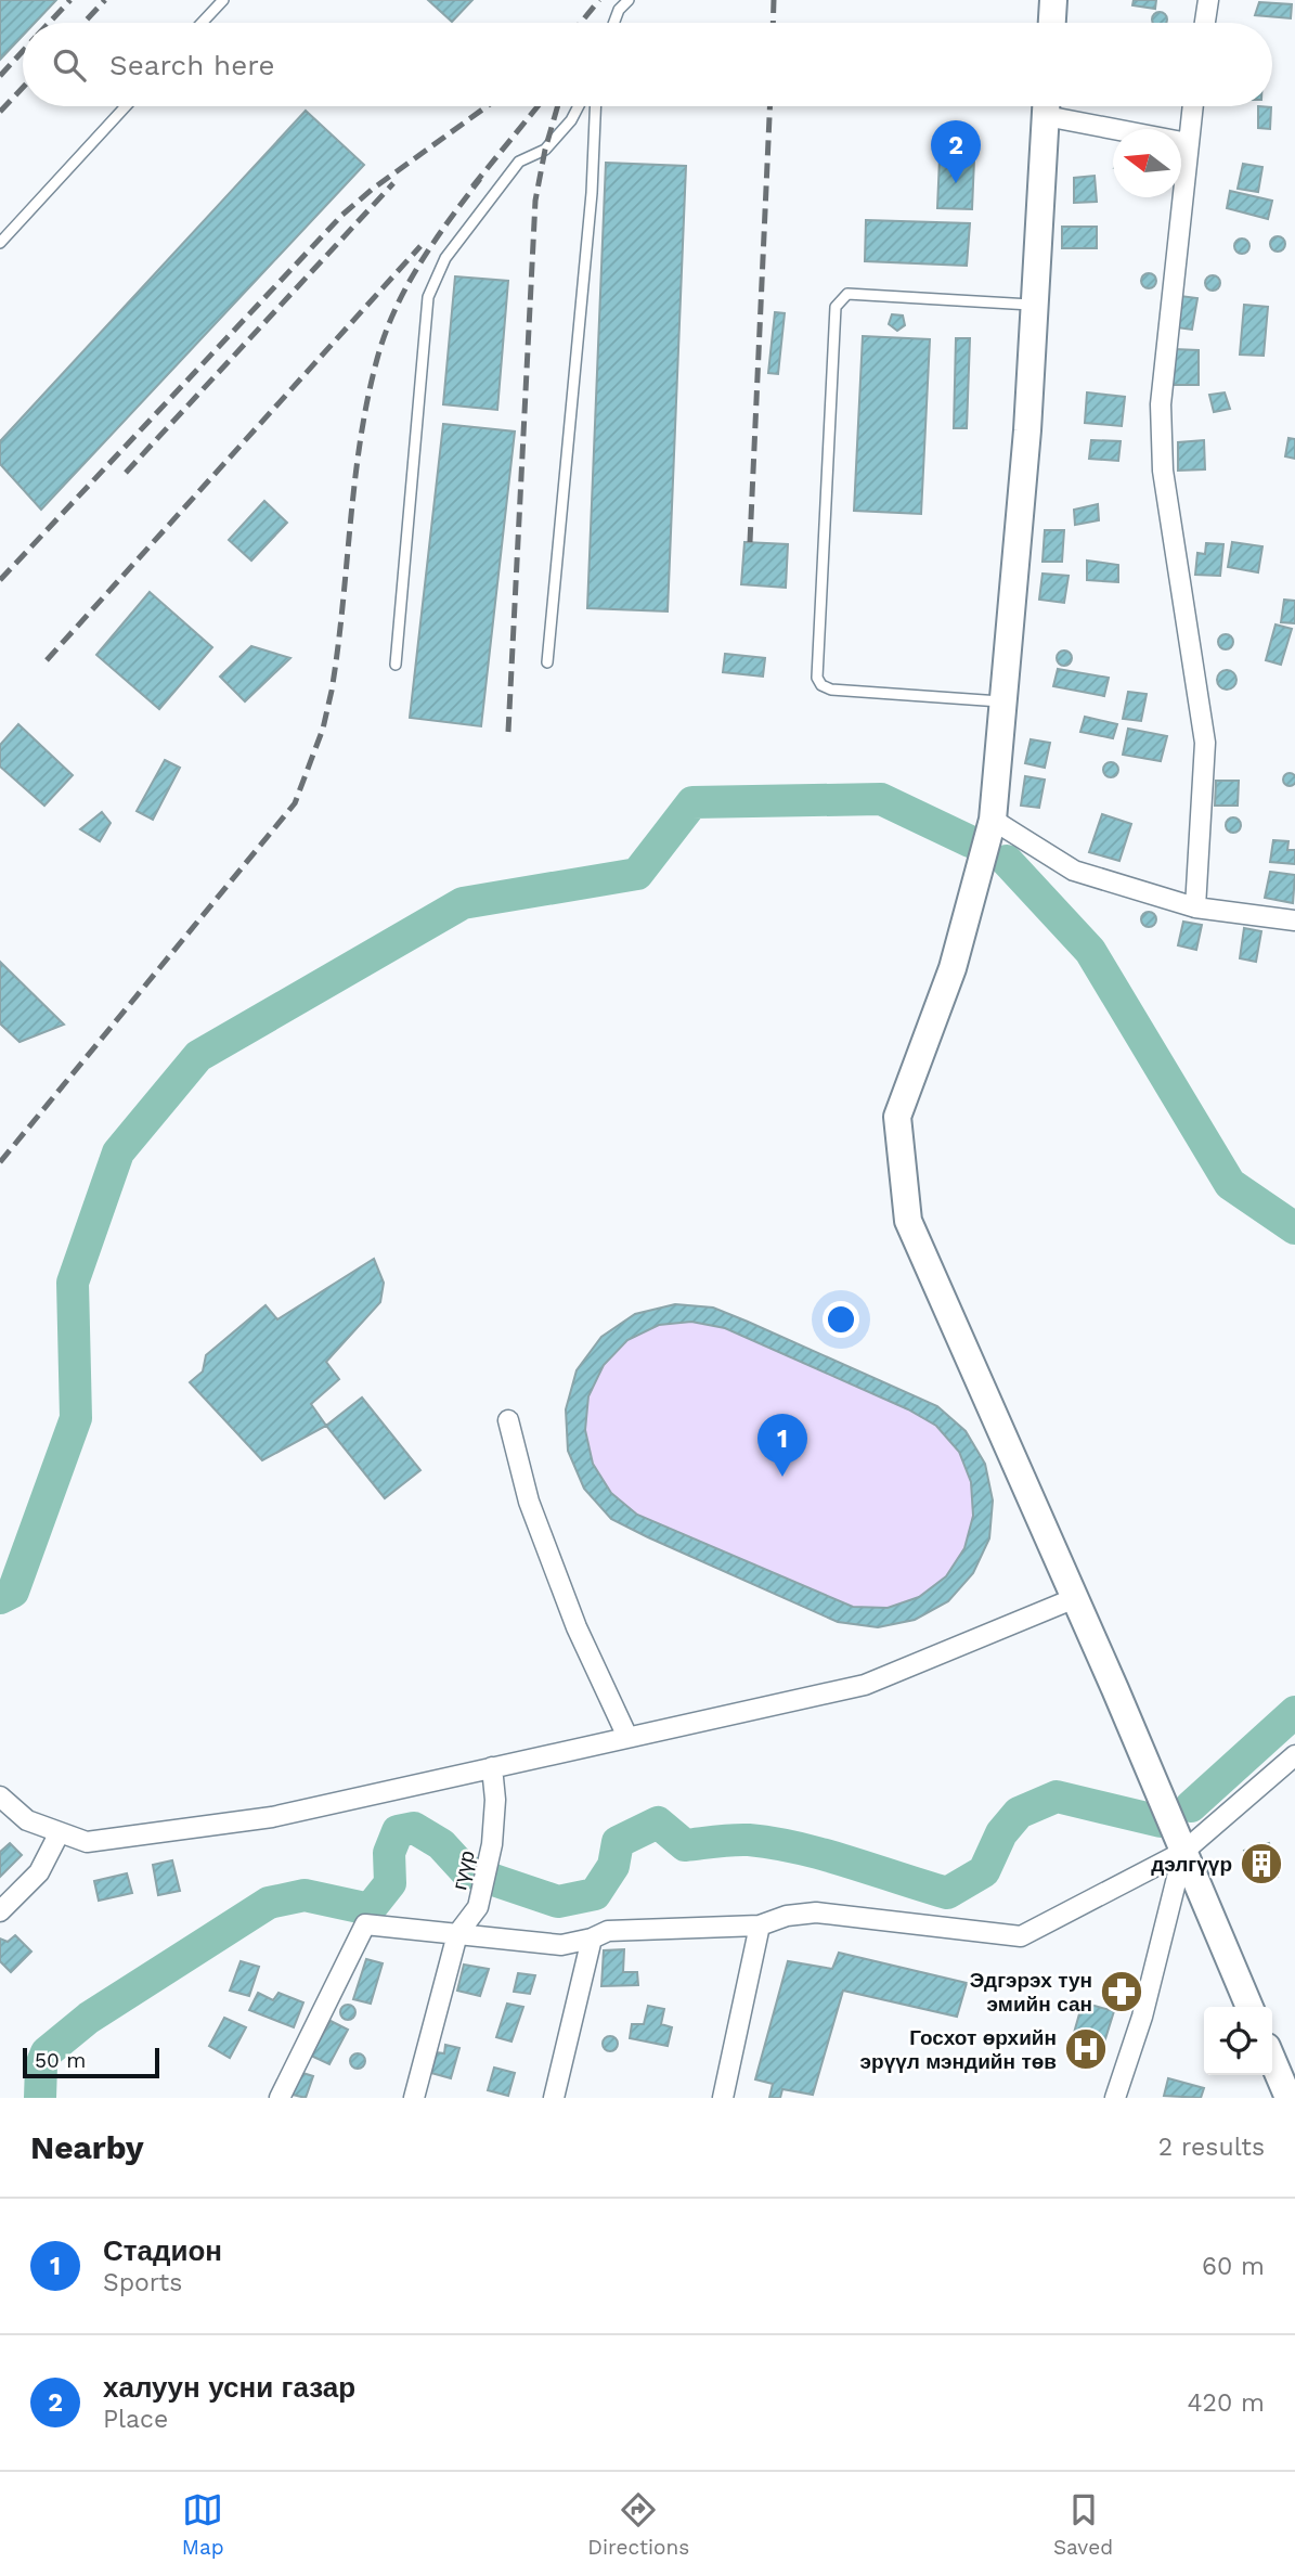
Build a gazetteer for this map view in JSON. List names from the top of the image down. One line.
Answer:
{"streets":{"street":["гүүр"]},"places":{"building":["дэлгүүр"],"pharmacy":["Эдгэрэх тун эмийн сан"],"hospital":["Госхот өрхийн эрүүл мэндийн төв"]},"scale_bar":"50 m","north":"left","page":{"search":"Search here","pins":["2","1"],"scale":"50 m","heading":["Nearby","2 results"],"list":[{"mark":"1","name":"Стадион","note":"Sports","value":"60 m"},{"mark":"2","name":"халуун усни газар","note":"Place","value":"420 m"}],"nav":["Map","Directions","Saved"]}}
